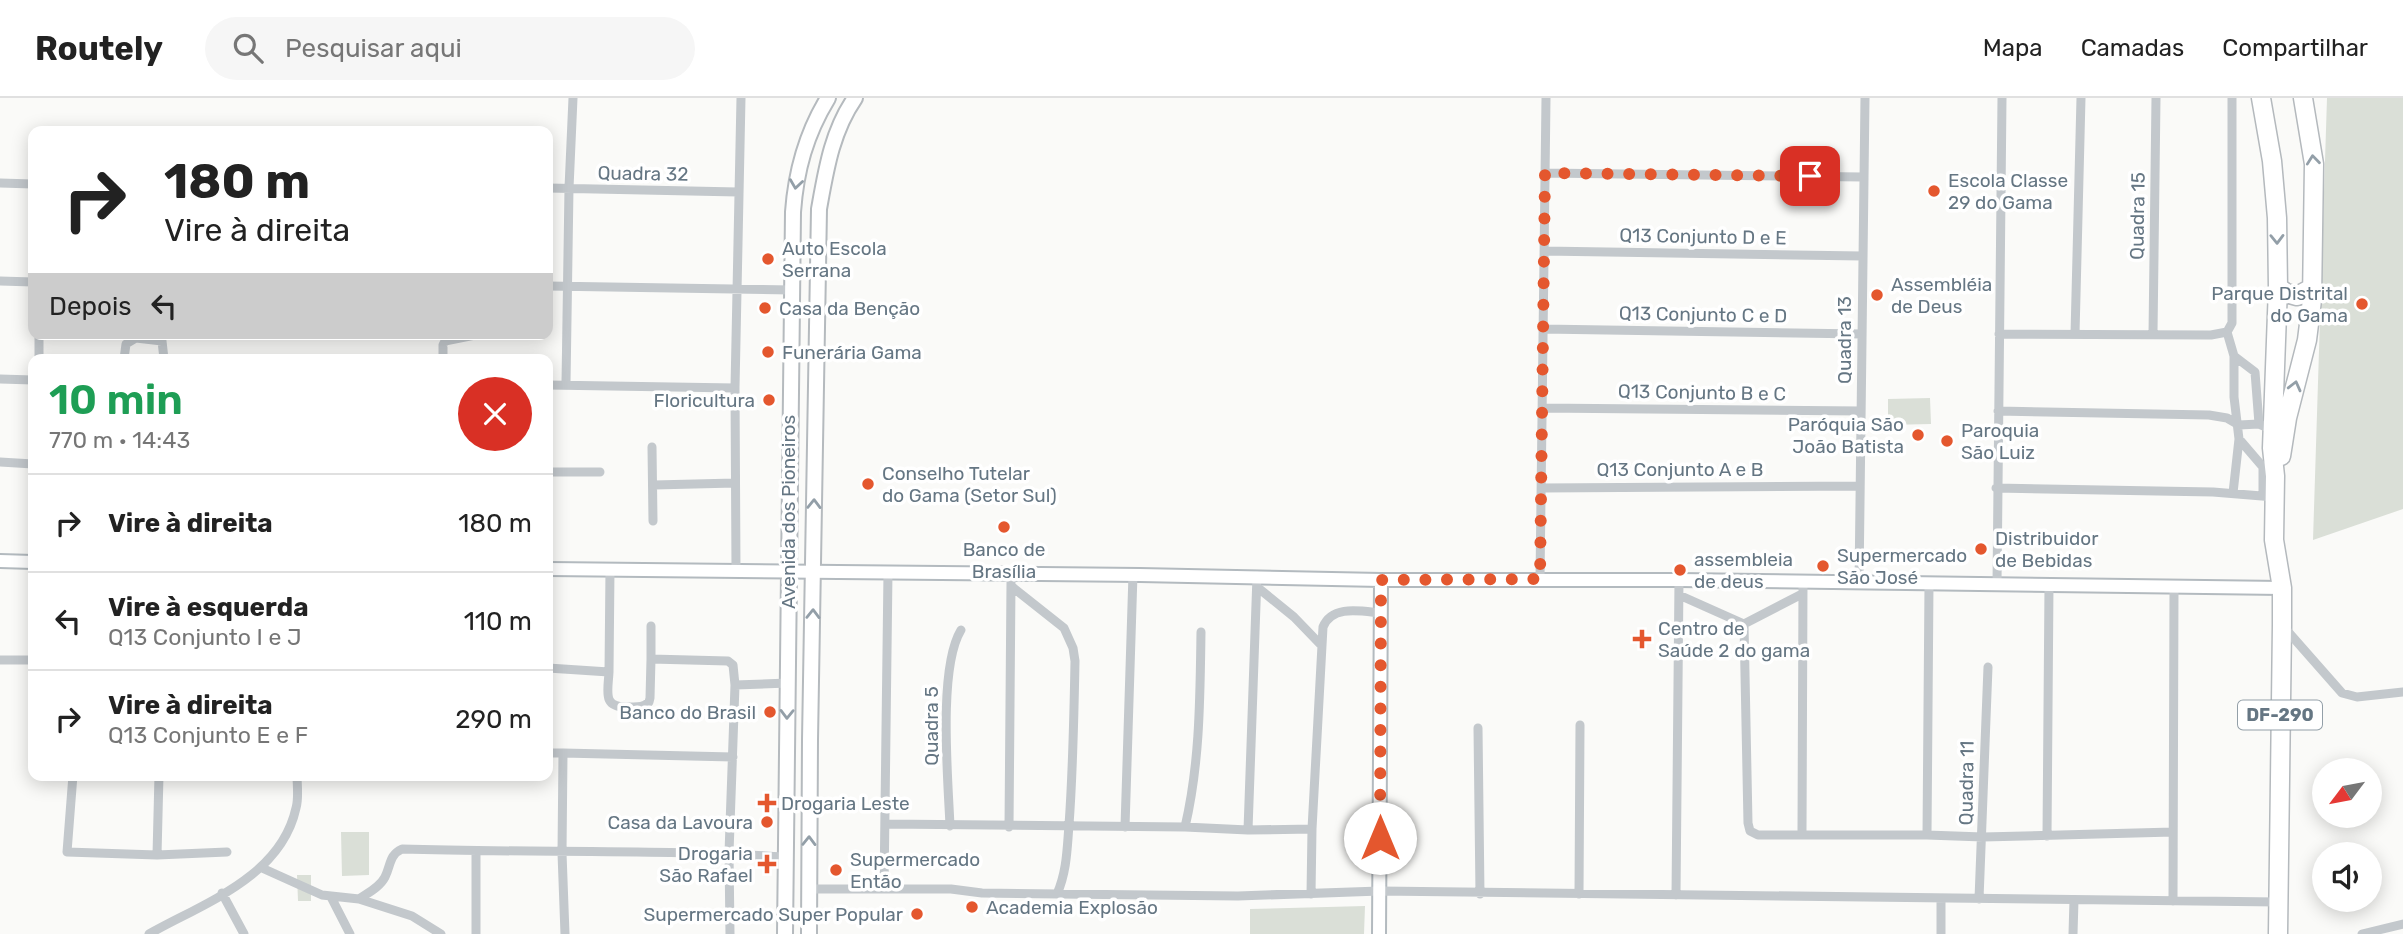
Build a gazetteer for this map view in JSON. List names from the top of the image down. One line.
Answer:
{"streets":{"highway":["DF-290"],"main road":["Avenida dos Pioneiros"],"street":["Quadra 32","Quadra 15","Q13 Conjunto D e E","Q13 Conjunto C e D","Quadra 13","Q13 Conjunto B e C","Q13 Conjunto A e B","Quadra 5","Quadra 11"]},"crossings":[["Q13 Conjunto D e E","Quadra 13"],["Q13 Conjunto C e D","Quadra 13"],["Quadra 13","Q13 Conjunto B e C"],["Quadra 13","Q13 Conjunto A e B"]],"places":{"other":["Escola Classe 29 do Gama","Auto Escola Serrana","Assembléia de Deus","Parque Distrital do Gama","Casa da Benção","Funerária Gama","Floricultura","Paróquia São João Batista","Paroquia São Luiz","Conselho Tutelar do Gama (Setor Sul)","Banco de Brasília","Distribuidor de Bebidas","Supermercado São José","assembleia de deus","Banco do Brasil","Casa da Lavoura","Supermercado Então","Academia Explosão","Supermercado Super Popular"],"health":["Centro de Saúde 2 do gama","Drogaria Leste","Drogaria São Rafael"]},"north":"bottom left","page":{"header":"Routely","search":"Pesquisar aqui","nav":["Mapa","Camadas","Compartilhar"],"turn":["180 m","Vire à direita"],"then":"Depois","heading":["10 min","770 m · 14:43"],"list":[{"name":"Vire à direita","value":"180 m"},{"name":"Vire à esquerda","note":"Q13 Conjunto I e J","value":"110 m"},{"name":"Vire à direita","note":"Q13 Conjunto E e F","value":"290 m"}]}}
